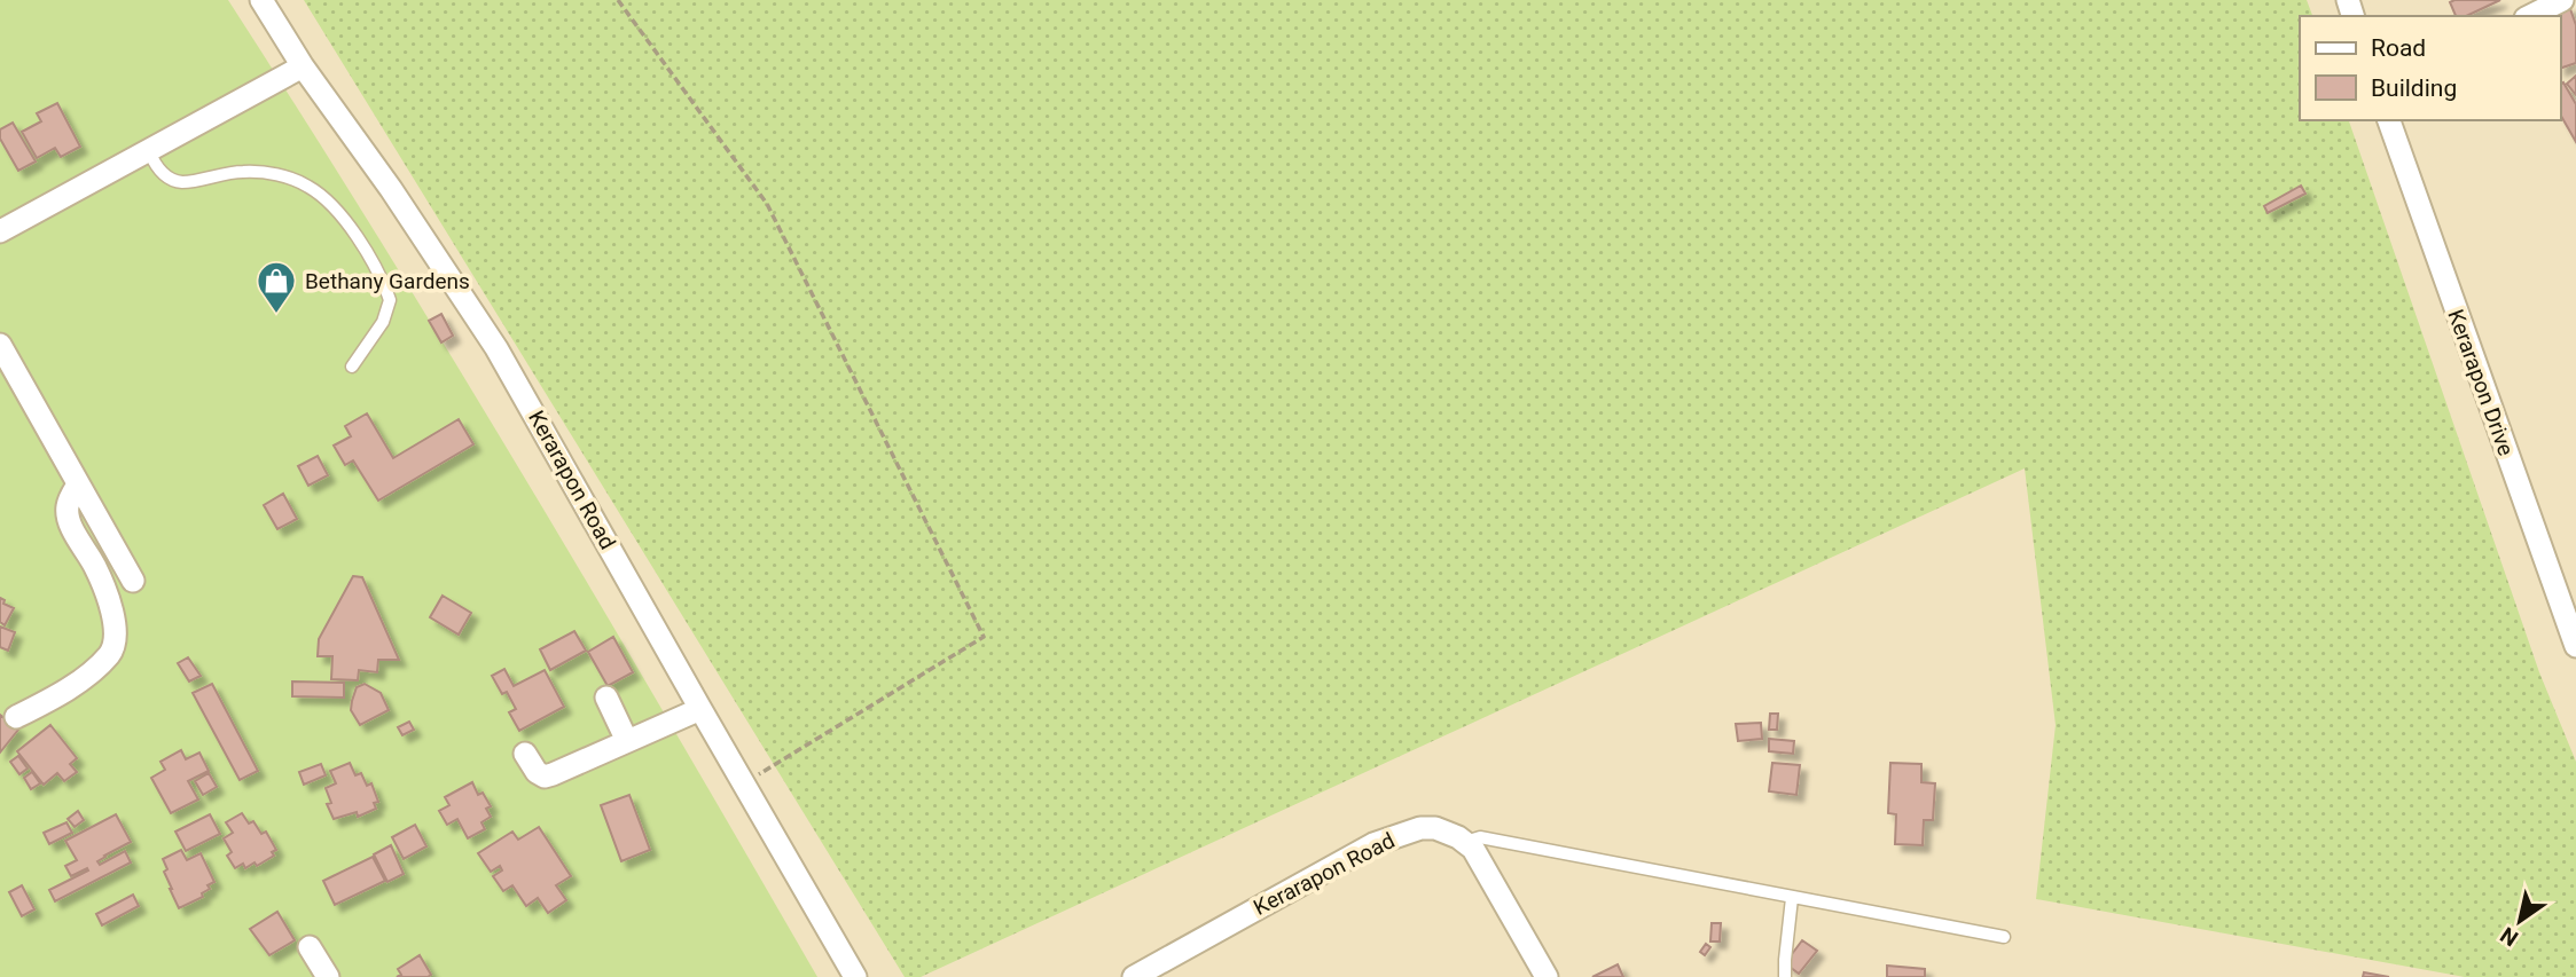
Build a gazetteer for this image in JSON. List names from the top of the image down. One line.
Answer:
{"streets":{"street":["Kerarapon Drive","Kerarapon Road"]},"places":{"shop":["Bethany Gardens"]},"legend":["Road","Building"],"north":"bottom left"}
